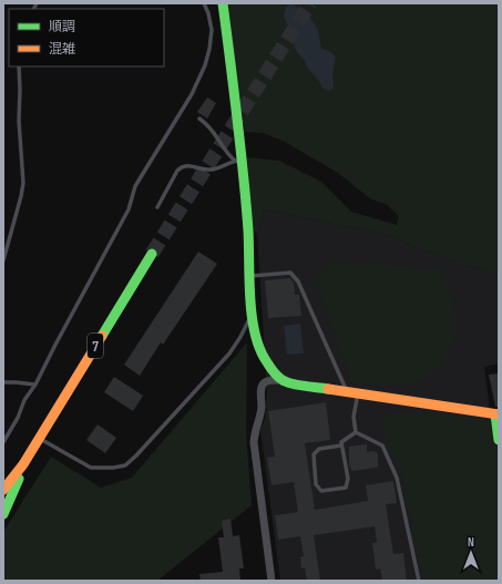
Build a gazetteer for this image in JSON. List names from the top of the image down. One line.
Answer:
{"streets":{"main road":["7"]},"legend":["順調","混雑"],"north":"top"}
